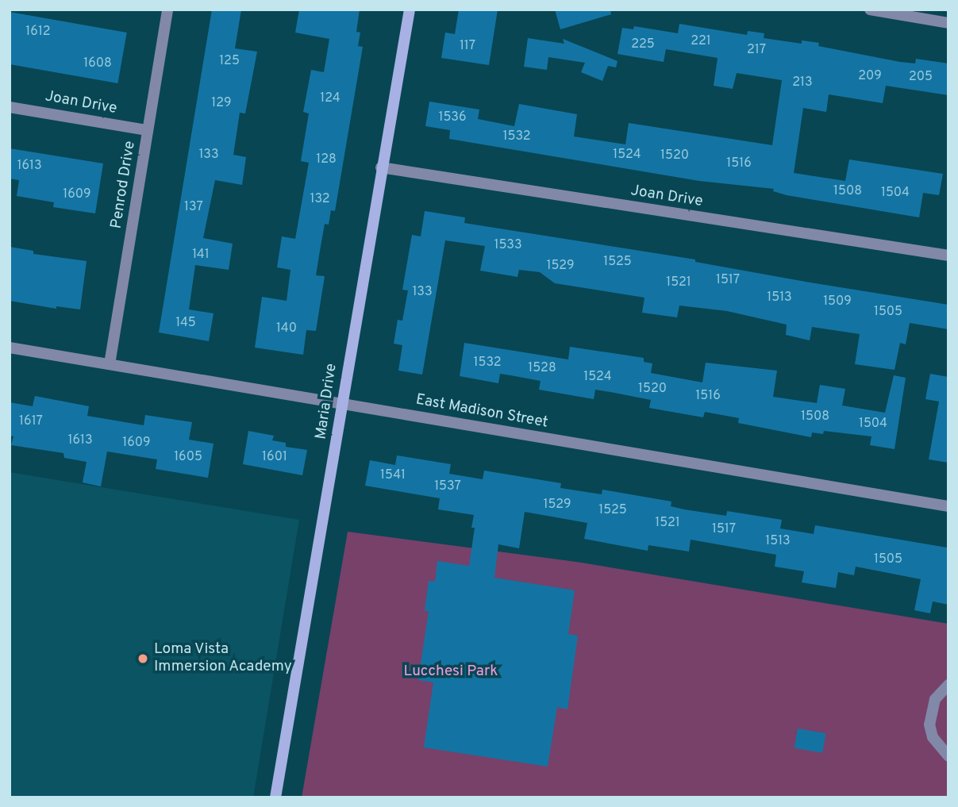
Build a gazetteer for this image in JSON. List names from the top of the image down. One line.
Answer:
{"streets":{"street":["Joan Drive","Penrod Drive","Maria Drive","East Madison Street"]},"crossings":[["Joan Drive","Penrod Drive"],["Joan Drive","Maria Drive"],["Penrod Drive","East Madison Street"],["Maria Drive","East Madison Street"]],"parks":["Lucchesi Park"],"places":["Loma Vista Immersion Academy"],"house_numbers":["1612","221","225","117","217","125","1608","209","205","213","124","129","1536","1532","133","1524","1520","128","1516","1613","1508","1504","1609","132","137","1533","141","1525","1529","1517","1521","133","1513","1509","1505","145","140","1532","1528","1524","1520","1516","1508","1617","1504","1613","1609","1605","1601","1541","1537","1529","1525","1521","1517","1513","1505"]}
